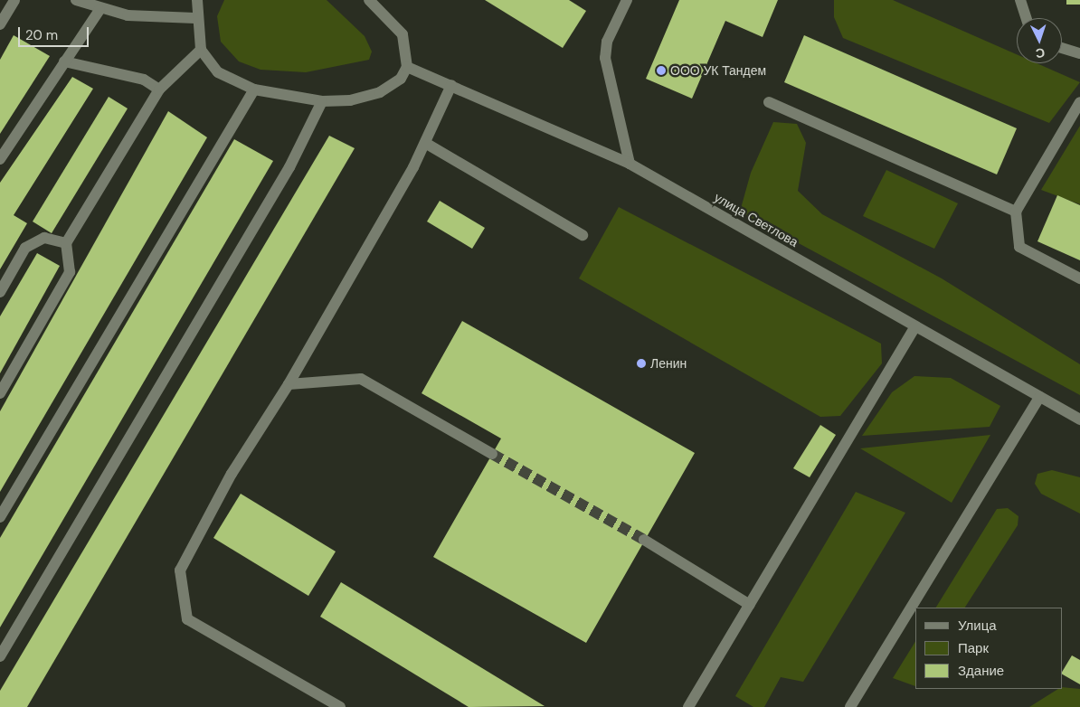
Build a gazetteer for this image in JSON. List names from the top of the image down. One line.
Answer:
{"streets":{"street":["улица Светлова"]},"places":["ООО УК Тандем","Ленин"],"legend":["Улица","Парк","Здание"],"scale_bar":"20 m","north":"bottom"}
